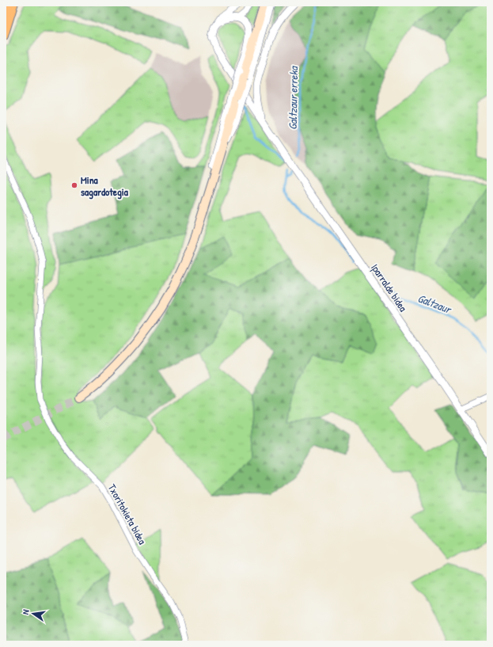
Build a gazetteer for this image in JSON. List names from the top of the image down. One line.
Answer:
{"streets":{"street":["Iparralde bidea","Txoritokieta bidea"]},"water":["Galtzaur erreka","Galtzaur"],"places":["Mina sagardotegia"],"north":"left"}
